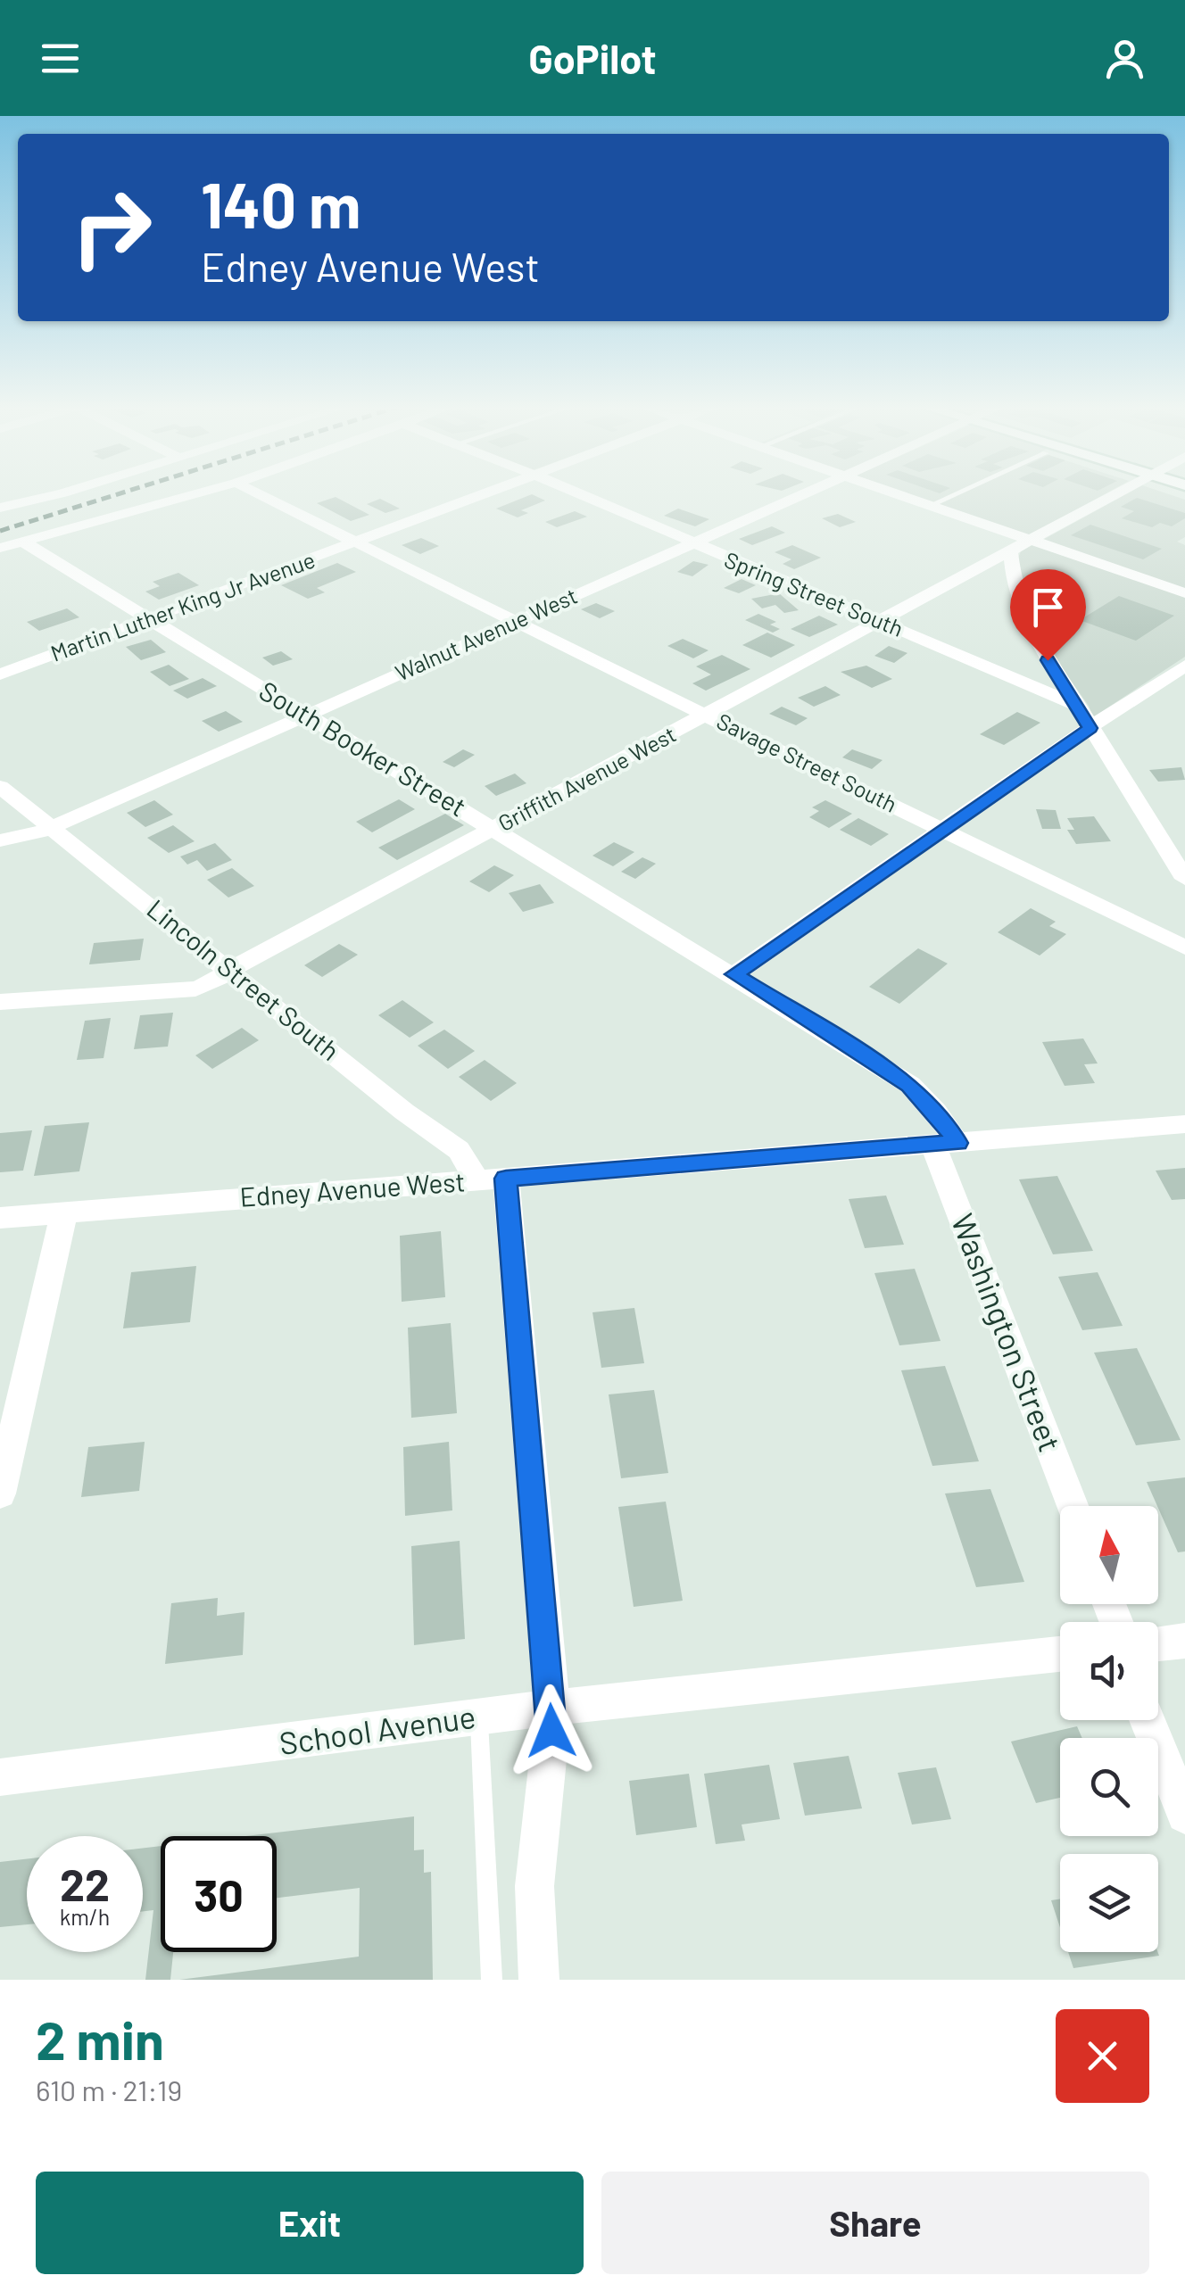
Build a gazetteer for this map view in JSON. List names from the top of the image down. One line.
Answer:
{"streets":{"street":["Spring Street South","Martin Luther King Jr Avenue","Walnut Avenue West","South Booker Street","Savage Street South","Griffith Avenue West","Lincoln Street South","Edney Avenue West","Washington Street","School Avenue"]},"crossings":[["Spring Street South","Walnut Avenue West"],["Spring Street South","Griffith Avenue West"],["Martin Luther King Jr Avenue","South Booker Street"],["Martin Luther King Jr Avenue","Savage Street South"],["Walnut Avenue West","South Booker Street"],["Walnut Avenue West","Savage Street South"],["Walnut Avenue West","Lincoln Street South"],["South Booker Street","Griffith Avenue West"],["South Booker Street","Edney Avenue West"],["South Booker Street","Washington Street"],["Savage Street South","Griffith Avenue West"],["Griffith Avenue West","Lincoln Street South"],["Lincoln Street South","Edney Avenue West"],["Edney Avenue West","Washington Street"]],"north":"top","page":{"header":"GoPilot","turn":["140 m","Edney Avenue West"],"speed":"22 km/h","limit":"30","heading":["2 min","610 m · 21:19"],"buttons":["Exit","Share"]}}
